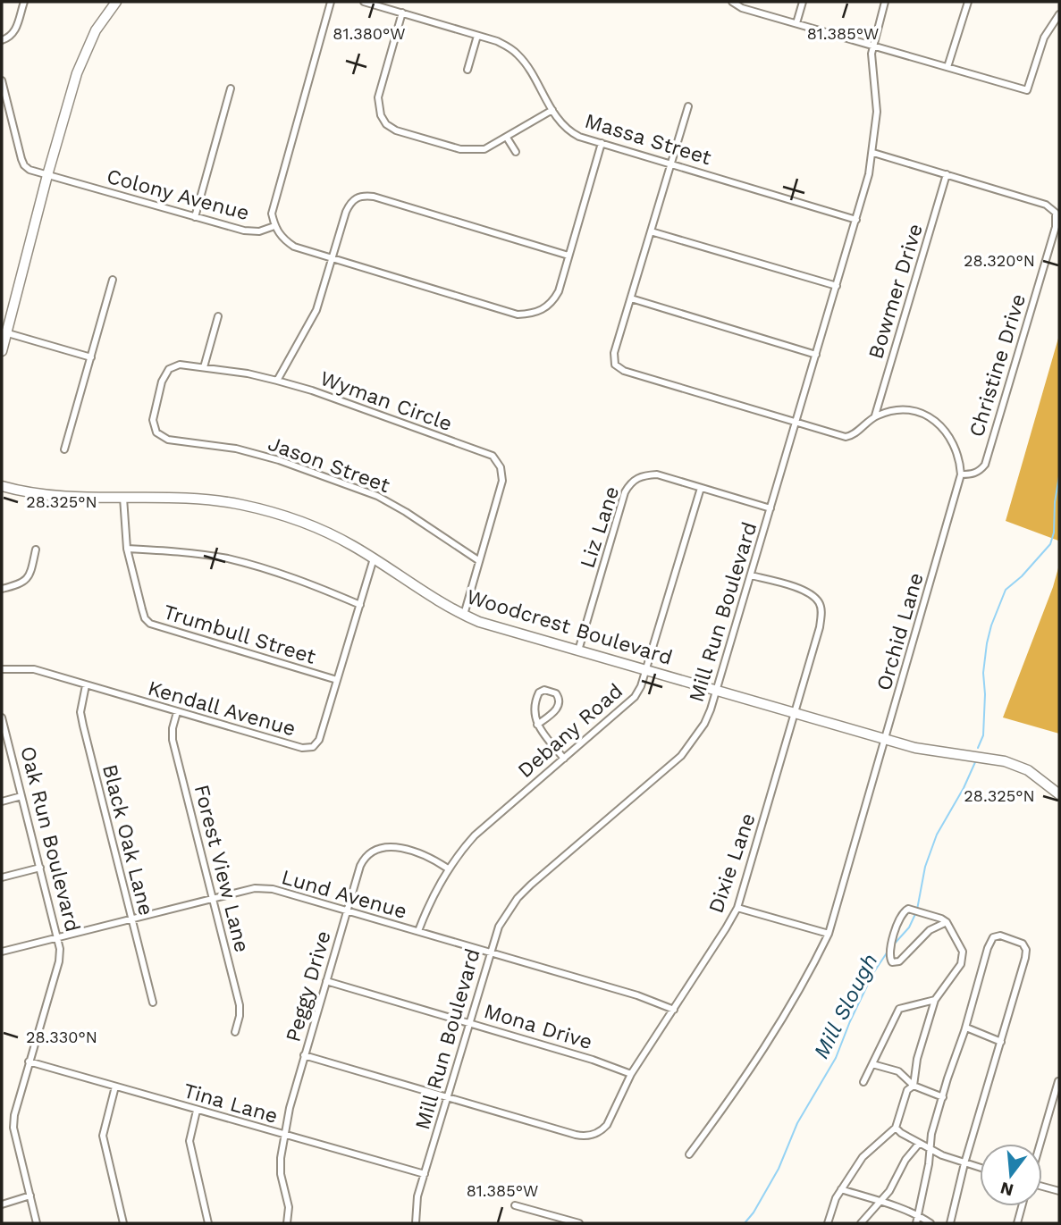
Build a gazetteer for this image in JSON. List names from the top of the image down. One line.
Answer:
{"streets":{"street":["Massa Street","Colony Avenue","Bowmer Drive","Christine Drive","Wyman Circle","Jason Street","Liz Lane","Mill Run Boulevard","Woodcrest Boulevard","Orchid Lane","Trumbull Street","Kendall Avenue","Debany Road","Oak Run Boulevard","Black Oak Lane","Dixie Lane","Forest View Lane","Lund Avenue","Peggy Drive","Mona Drive","Tina Lane"]},"crossings":[["Massa Street","Mill Run Boulevard"],["Bowmer Drive","Christine Drive"],["Bowmer Drive","Orchid Lane"],["Christine Drive","Orchid Lane"],["Wyman Circle","Jason Street"],["Wyman Circle","Woodcrest Boulevard"],["Liz Lane","Mill Run Boulevard"],["Liz Lane","Woodcrest Boulevard"],["Liz Lane","Debany Road"],["Mill Run Boulevard","Woodcrest Boulevard"],["Mill Run Boulevard","Orchid Lane"],["Mill Run Boulevard","Dixie Lane"],["Mill Run Boulevard","Lund Avenue"],["Mill Run Boulevard","Mona Drive"],["Mill Run Boulevard","Tina Lane"],["Woodcrest Boulevard","Orchid Lane"],["Woodcrest Boulevard","Trumbull Street"],["Woodcrest Boulevard","Kendall Avenue"],["Woodcrest Boulevard","Debany Road"],["Woodcrest Boulevard","Dixie Lane"],["Trumbull Street","Kendall Avenue"],["Kendall Avenue","Black Oak Lane"],["Kendall Avenue","Forest View Lane"],["Debany Road","Lund Avenue"],["Debany Road","Peggy Drive"],["Oak Run Boulevard","Lund Avenue"],["Oak Run Boulevard","Tina Lane"],["Black Oak Lane","Lund Avenue"],["Dixie Lane","Lund Avenue"],["Dixie Lane","Mona Drive"],["Forest View Lane","Lund Avenue"],["Lund Avenue","Peggy Drive"],["Peggy Drive","Mona Drive"],["Peggy Drive","Tina Lane"]],"water":["Mill Slough"],"north":"bottom","coordinates":["81.380°W","81.385°W","28.320°N","28.325°N","28.330°N"]}
